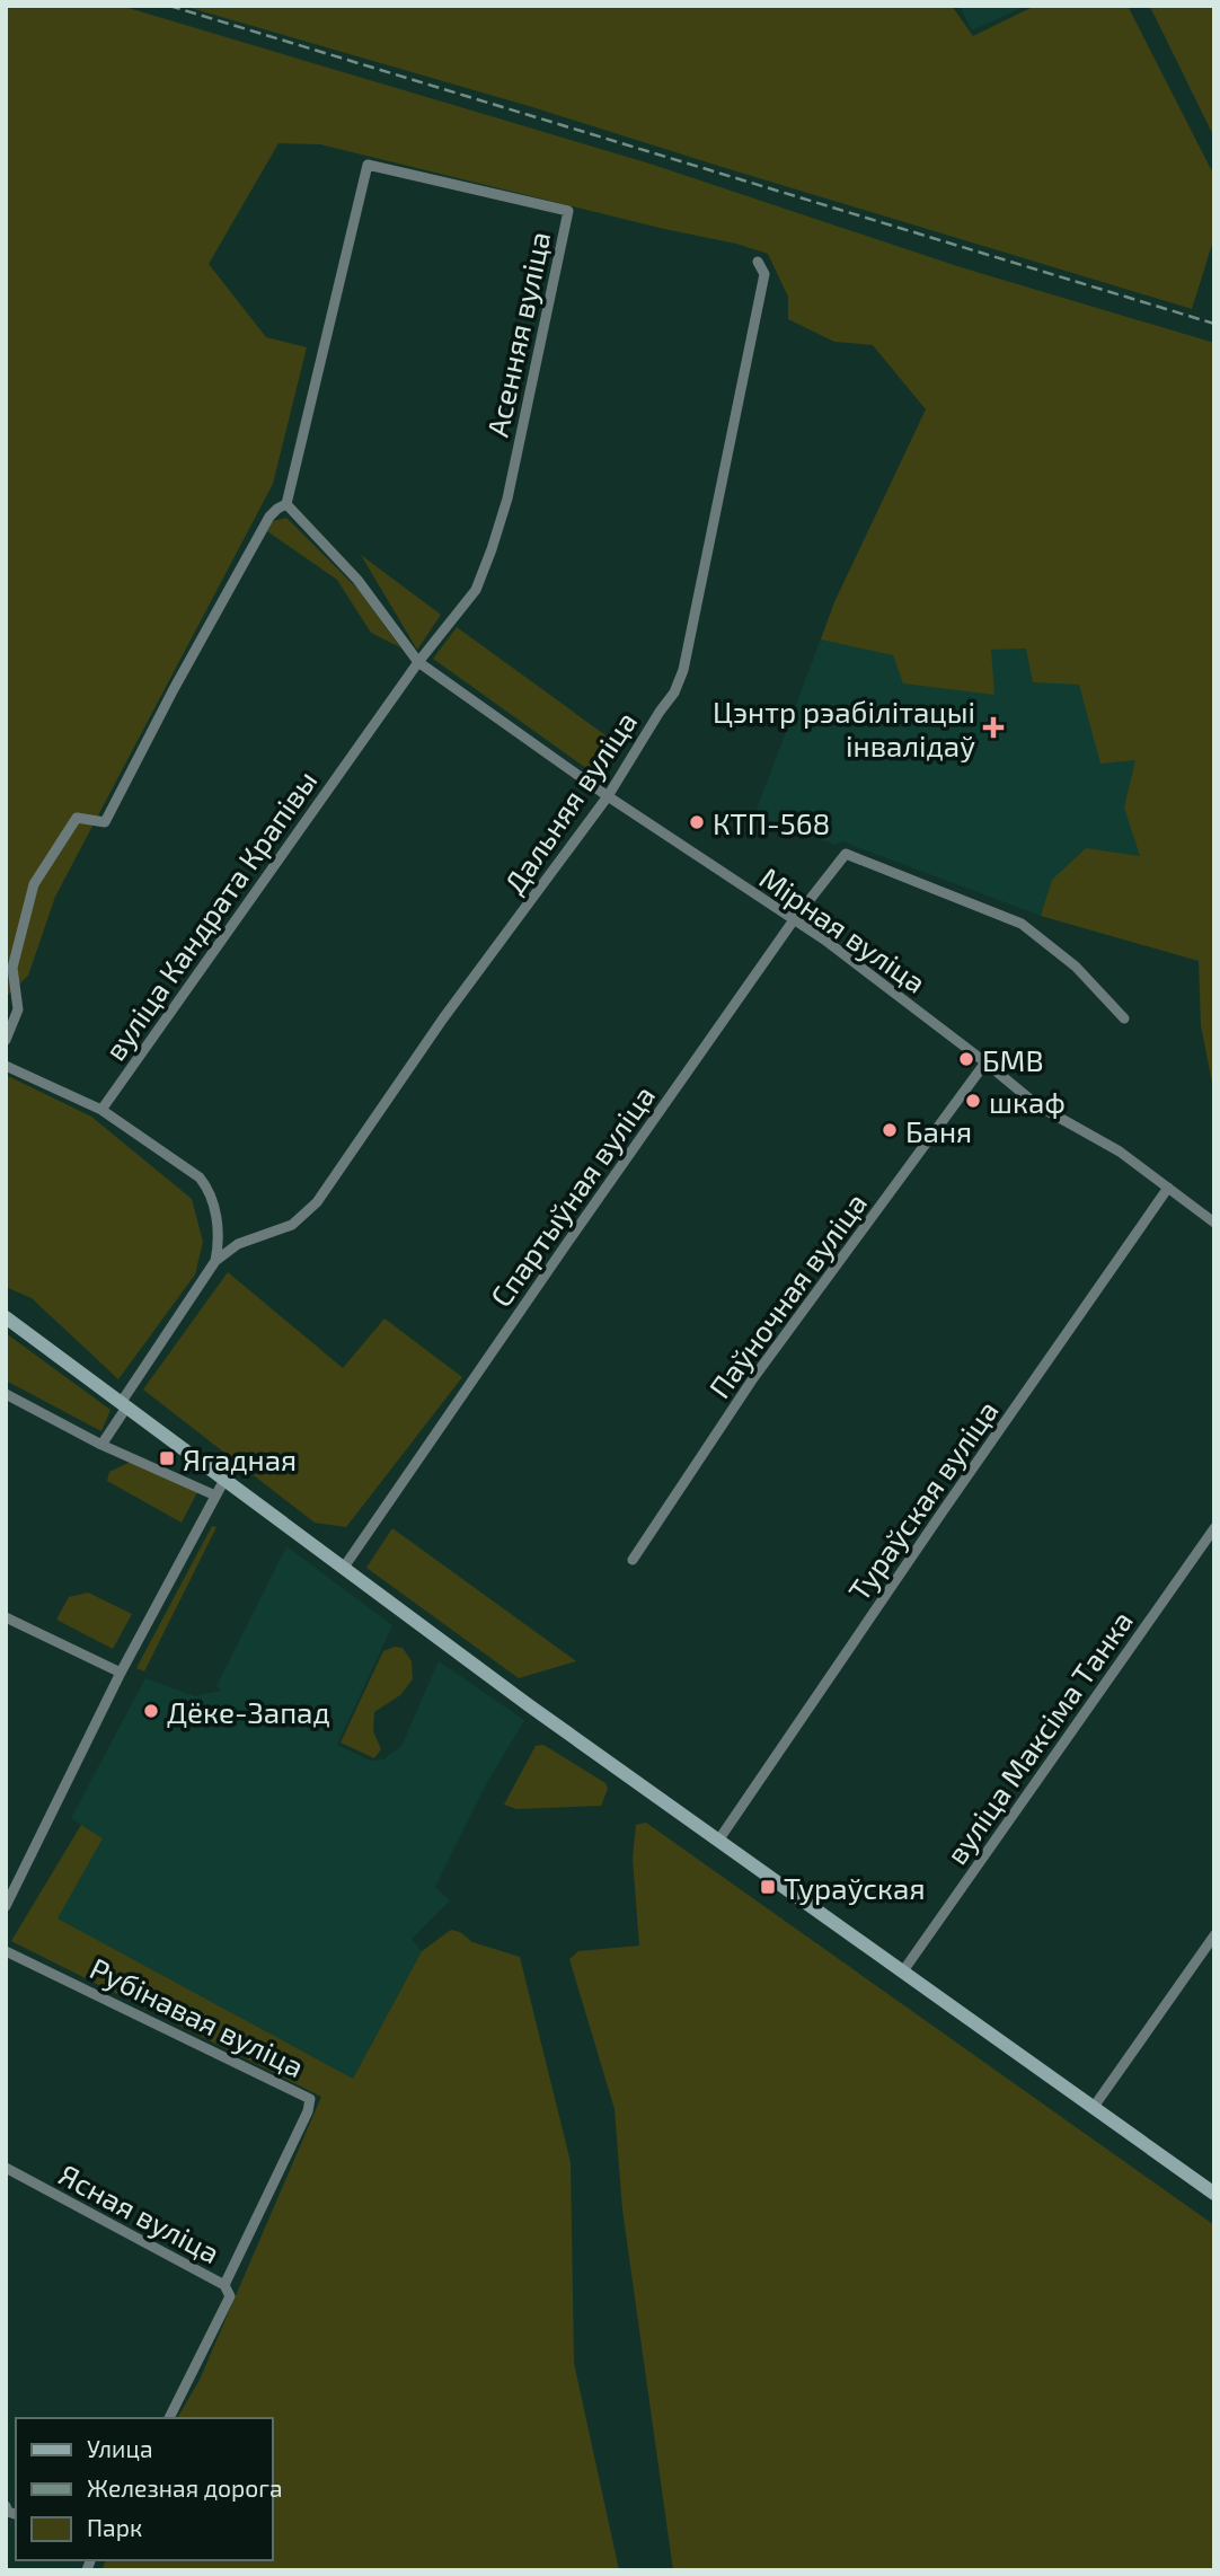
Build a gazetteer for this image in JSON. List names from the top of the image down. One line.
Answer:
{"streets":{"street":["Асенняя вуліца","Дальняя вуліца","вуліца Кандрата Крапівы","Мірная вуліца","Спартыўная вуліца","Паўночная вуліца","Тураўская вуліца","вуліца Максіма Танка","Рубінавая вуліца","Ясная вуліца"]},"crossings":[["Асенняя вуліца","вуліца Кандрата Крапівы"],["Асенняя вуліца","Мірная вуліца"],["Дальняя вуліца","Мірная вуліца"],["вуліца Кандрата Крапівы","Мірная вуліца"],["Мірная вуліца","Спартыўная вуліца"],["Мірная вуліца","Паўночная вуліца"],["Мірная вуліца","Тураўская вуліца"],["Рубінавая вуліца","Ясная вуліца"]],"places":{"health":["Цэнтр рэабілітацыі інвалідаў"],"other":["КТП-568","БМВ","шкаф","Баня","Дёке-Запад"],"transit":["Ягадная","Тураўская"]},"legend":["Улица","Железная дорога","Парк"]}
